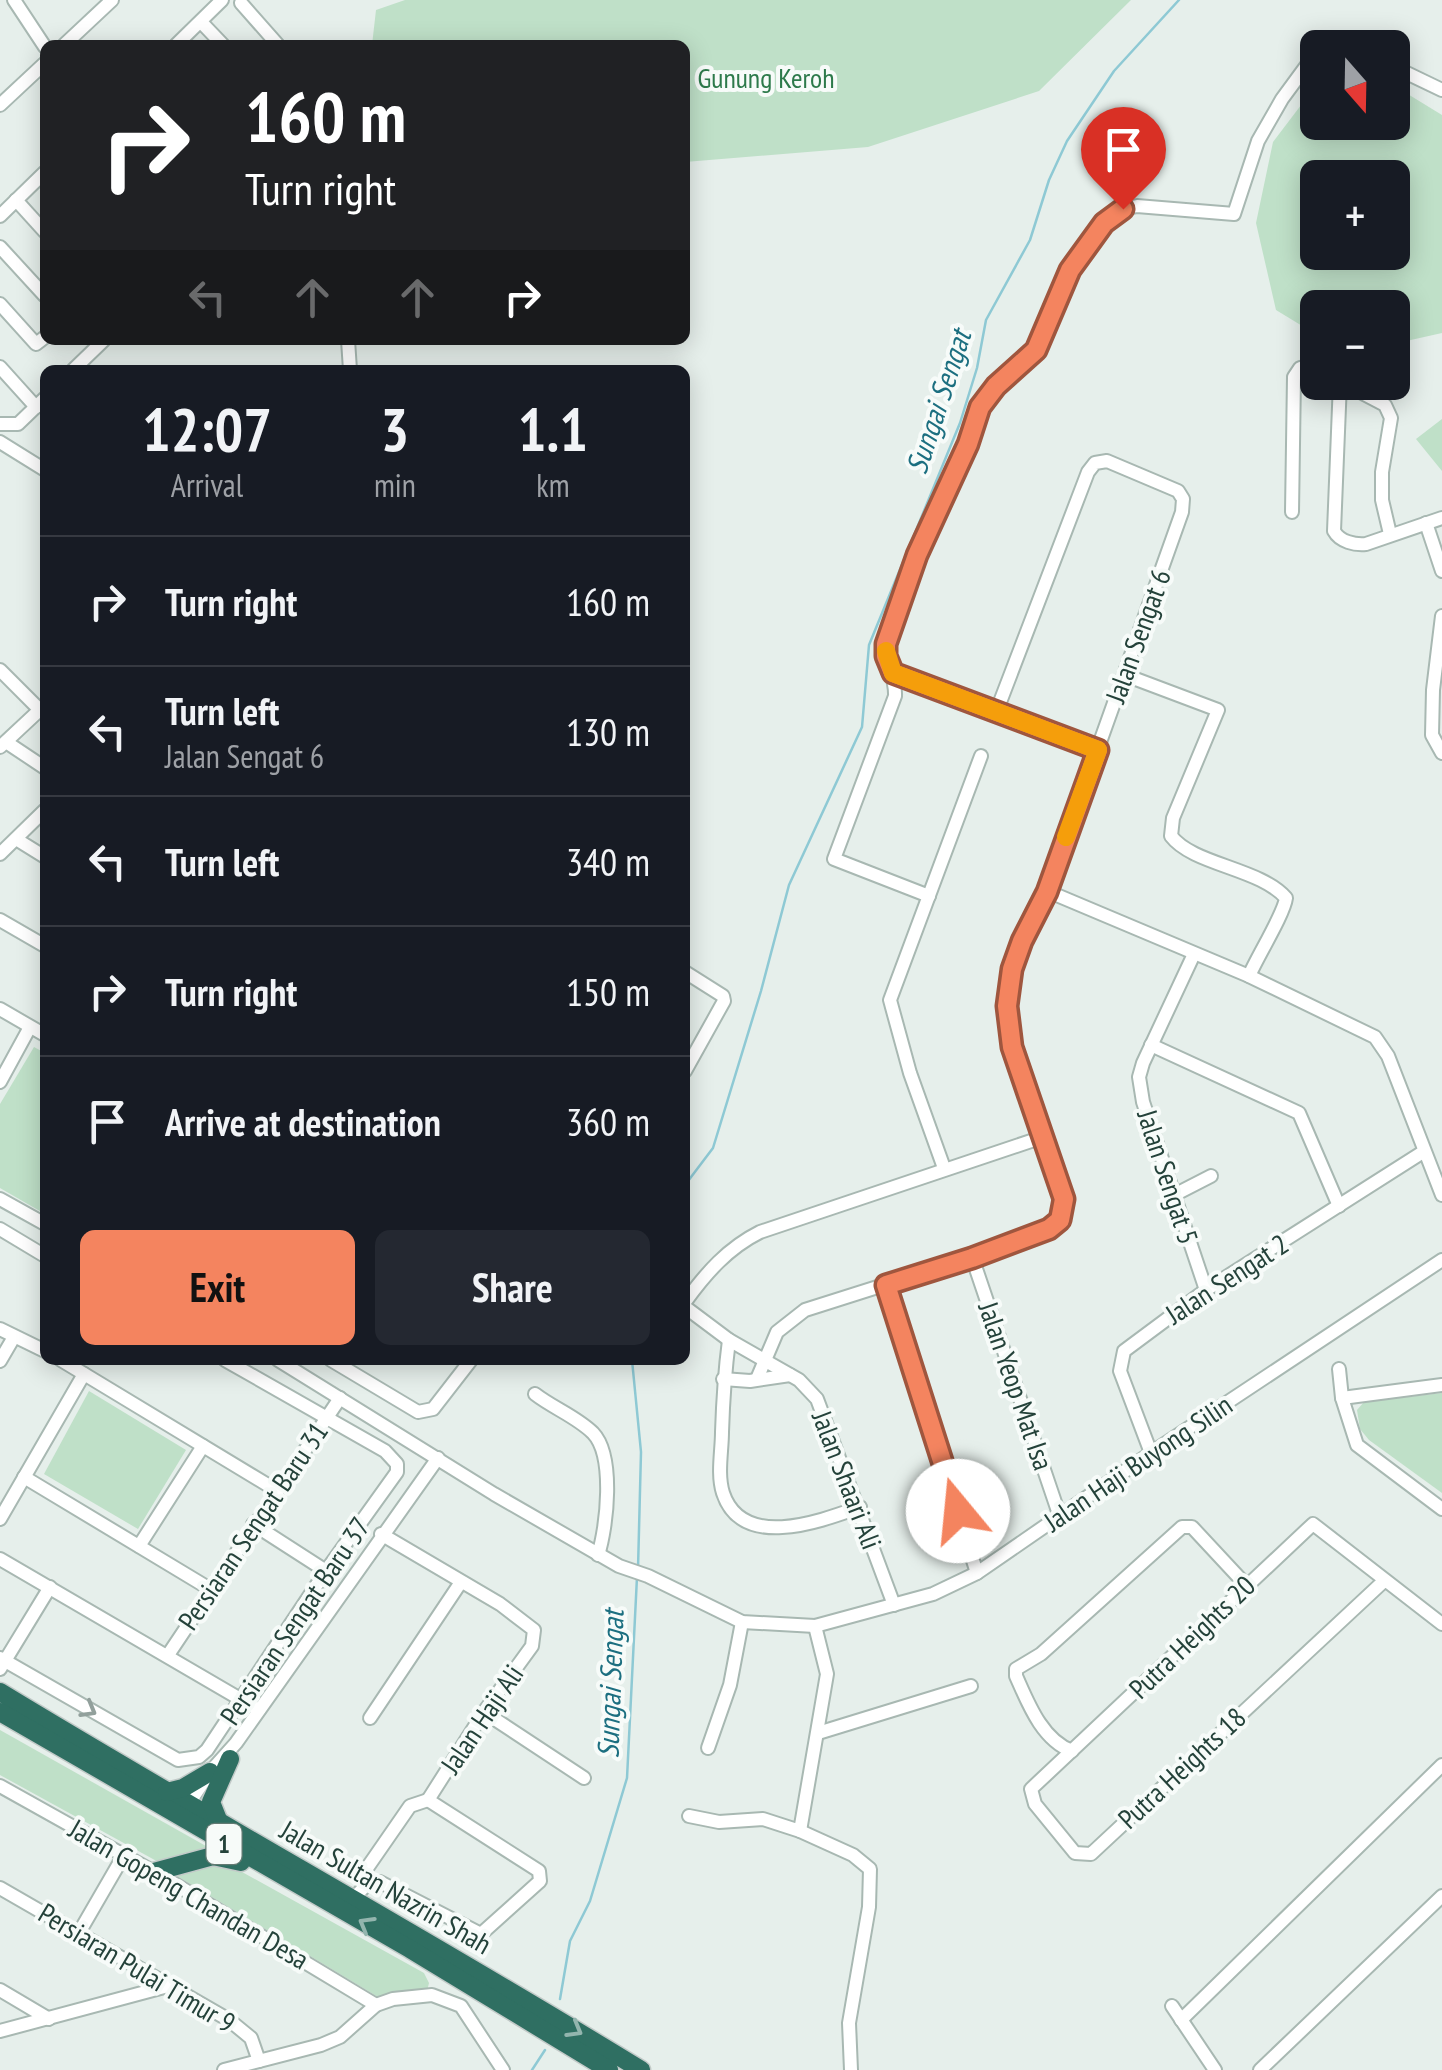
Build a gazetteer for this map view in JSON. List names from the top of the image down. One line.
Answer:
{"streets":{"highway":["1","Jalan Sultan Nazrin Shah"],"street":["Jalan Sengat 6","Jalan Sengat 5","Jalan Sengat 2","Jalan Yeop Mat Isa","Jalan Haji Buyong Silin","Jalan Shaari Ali","Persiaran Sengat Baru 31","Persiaran Sengat Baru 37","Putra Heights 20","Jalan Haji Ali","Putra Heights 18","Jalan Gopeng Chandan Desa","Persiaran Pulai Timur 9"]},"crossings":[["Jalan Sengat 6","Jalan Yeop Mat Isa"],["Jalan Sengat 5","Jalan Sengat 2"],["Jalan Sengat 2","Jalan Haji Buyong Silin"],["Jalan Yeop Mat Isa","Jalan Haji Buyong Silin"],["Jalan Haji Buyong Silin","Jalan Shaari Ali"],["Jalan Haji Buyong Silin","Persiaran Sengat Baru 31"],["Persiaran Sengat Baru 31","Persiaran Sengat Baru 37"],["Putra Heights 20","Putra Heights 18"]],"water":["Sungai Sengat"],"parks":["Gunung Keroh"],"north":"bottom","page":{"map_buttons":["+","−"],"turn":["160 m","Turn right"],"eta":["12:07","Arrival","3","min","1.1","km"],"list":[{"name":"Turn right","value":"160 m"},{"name":"Turn left","note":"Jalan Sengat 6","value":"130 m"},{"name":"Turn left","value":"340 m"},{"name":"Turn right","value":"150 m"},{"name":"Arrive at destination","value":"360 m"}],"buttons":["Exit","Share"]}}
